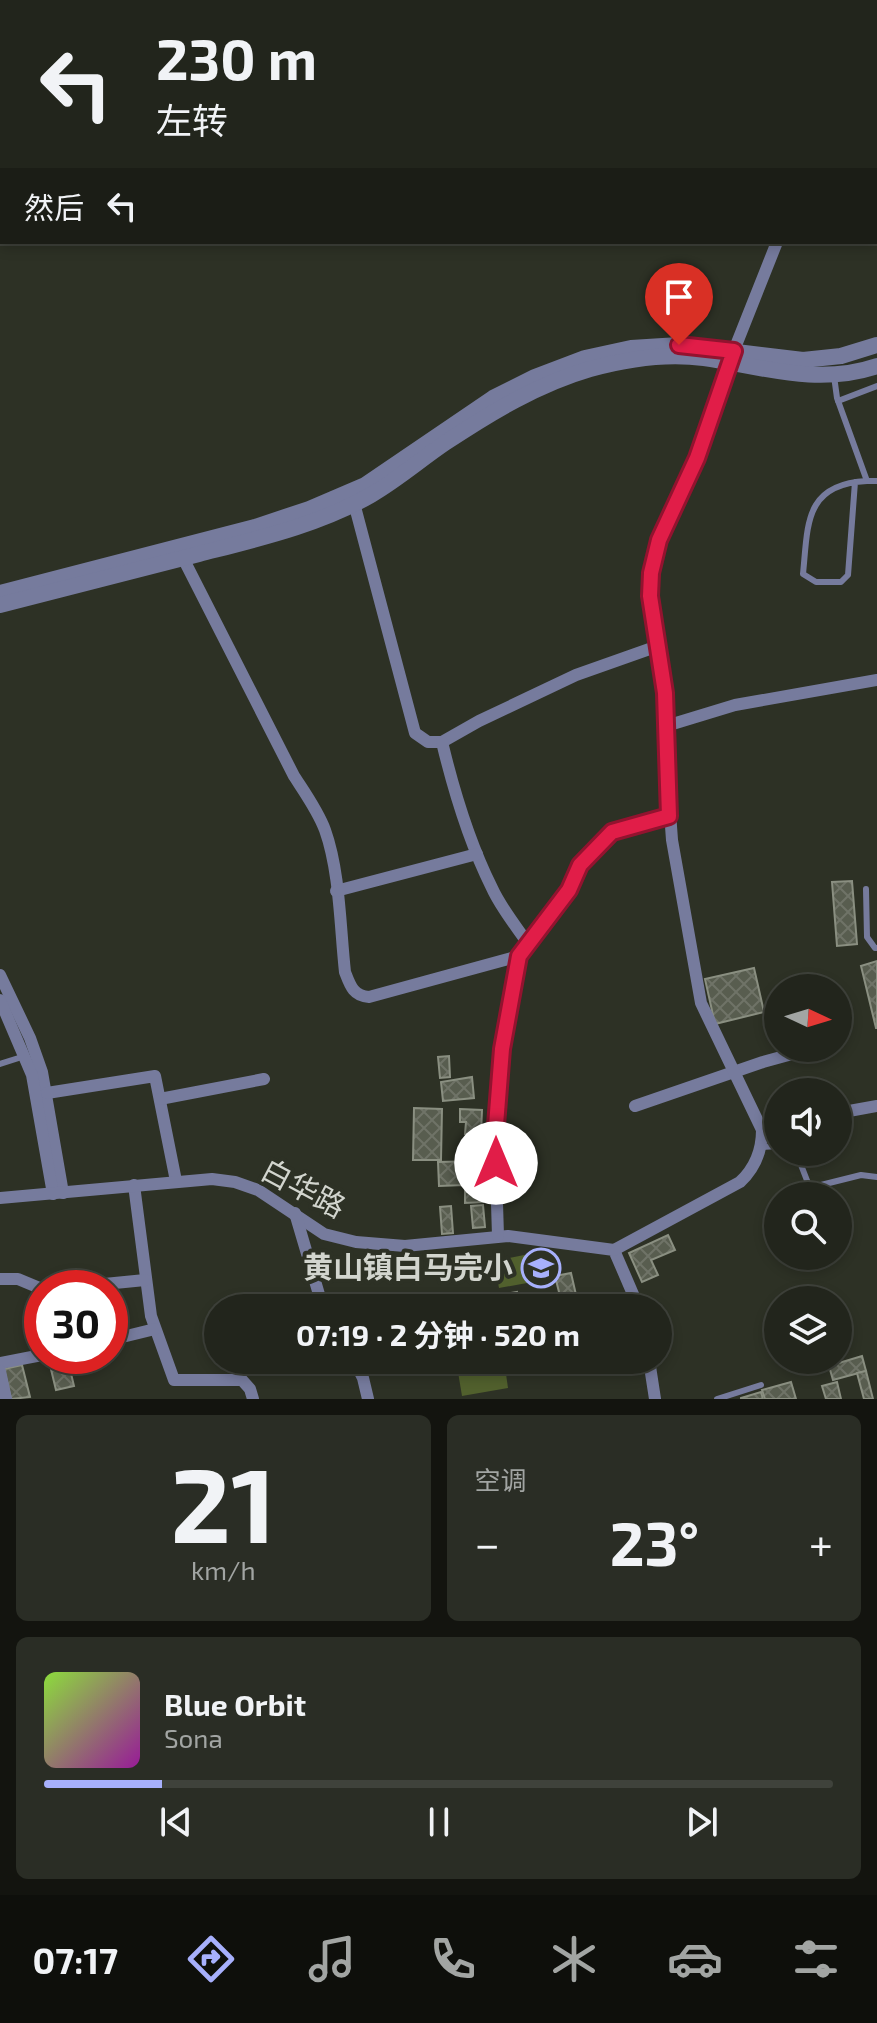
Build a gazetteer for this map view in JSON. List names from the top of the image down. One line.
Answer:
{"streets":{"street":["白华路"]},"places":{"school or university":["黄山镇白马完小"]},"north":"right","page":{"turn":["230 m","左转"],"then":"然后","limit":"30","trip":"07:19 · 2 分钟 · 520 m","tile":[["21","km/h"],"空调"],"heat":["−","23°","+"],"song":["Blue Orbit","Sona"],"tabs":"07:17"}}
